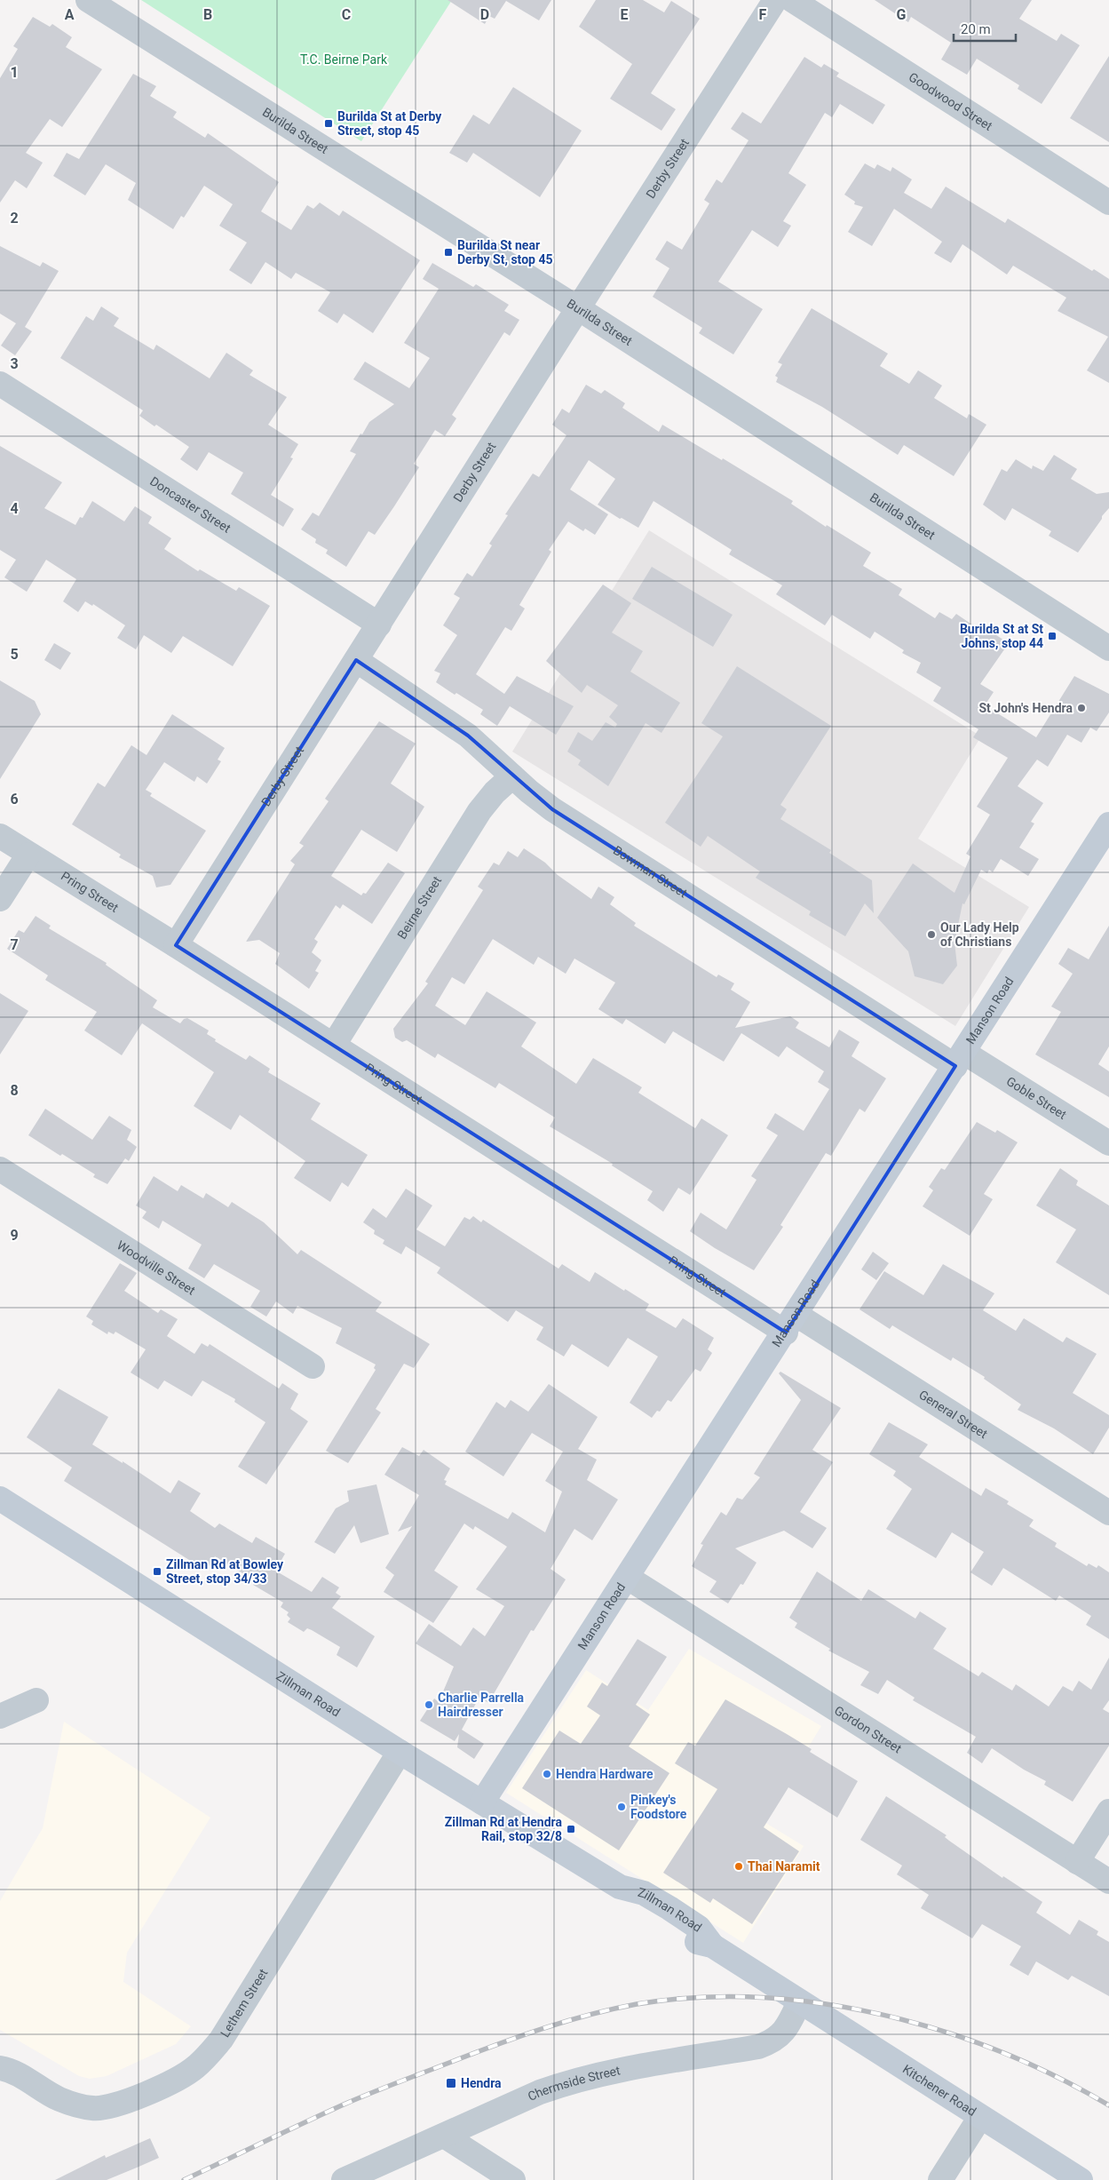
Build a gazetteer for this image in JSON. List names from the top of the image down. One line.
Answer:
{"streets":{"main road":["Manson Road","Zillman Road","Kitchener Road"],"street":["Goodwood Street","Burilda Street","Derby Street","Doncaster Street","Bowman Street","Pring Street","Beirne Street","Goble Street","Woodville Street","General Street","Gordon Street","Lethem Street","Chermside Street"]},"crossings":[["Burilda Street","Derby Street"],["Derby Street","Doncaster Street"],["Derby Street","Bowman Street"],["Derby Street","Pring Street"],["Bowman Street","Beirne Street"],["Bowman Street","Manson Road"],["Bowman Street","Goble Street"],["Pring Street","Beirne Street"],["Pring Street","Manson Road"],["Pring Street","General Street"],["Manson Road","Goble Street"],["Manson Road","General Street"],["Manson Road","Zillman Road"],["Manson Road","Gordon Street"],["Zillman Road","Lethem Street"],["Zillman Road","Chermside Street"],["Zillman Road","Kitchener Road"],["Chermside Street","Kitchener Road"]],"parks":["T.C. Beirne Park"],"places":{"transit":["Burilda St at Derby Street, stop 45","Burilda St near Derby St, stop 45","Burilda St at St Johns, stop 44","Zillman Rd at Bowley Street, stop 34/33","Zillman Rd at Hendra Rail, stop 32/8","Hendra"],"other":["St John's Hendra","Our Lady Help of Christians","Charlie Parrella Hairdresser","Hendra Hardware","Pinkey's Foodstore","Thai Naramit"]},"scale_bar":"20 m","grid":{"columns":["A","B","C","D","E","F","G"],"rows":["1","2","3","4","5","6","7","8","9"]}}
